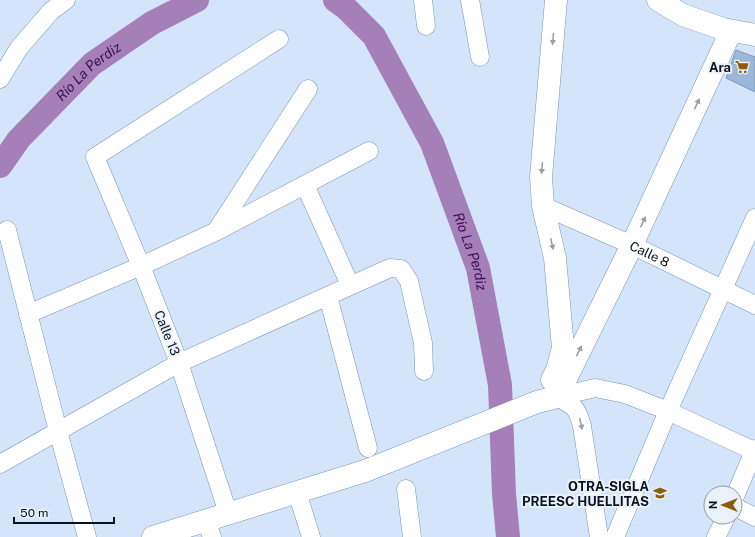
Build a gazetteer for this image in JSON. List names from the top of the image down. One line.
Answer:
{"streets":{"street":["Calle 8","Calle 13"]},"water":["Río La Perdiz"],"places":{"supermarket":["Ara"],"school or university":["OTRA-SIGLA PREESC HUELLITAS"]},"scale_bar":"50 m","north":"left"}
